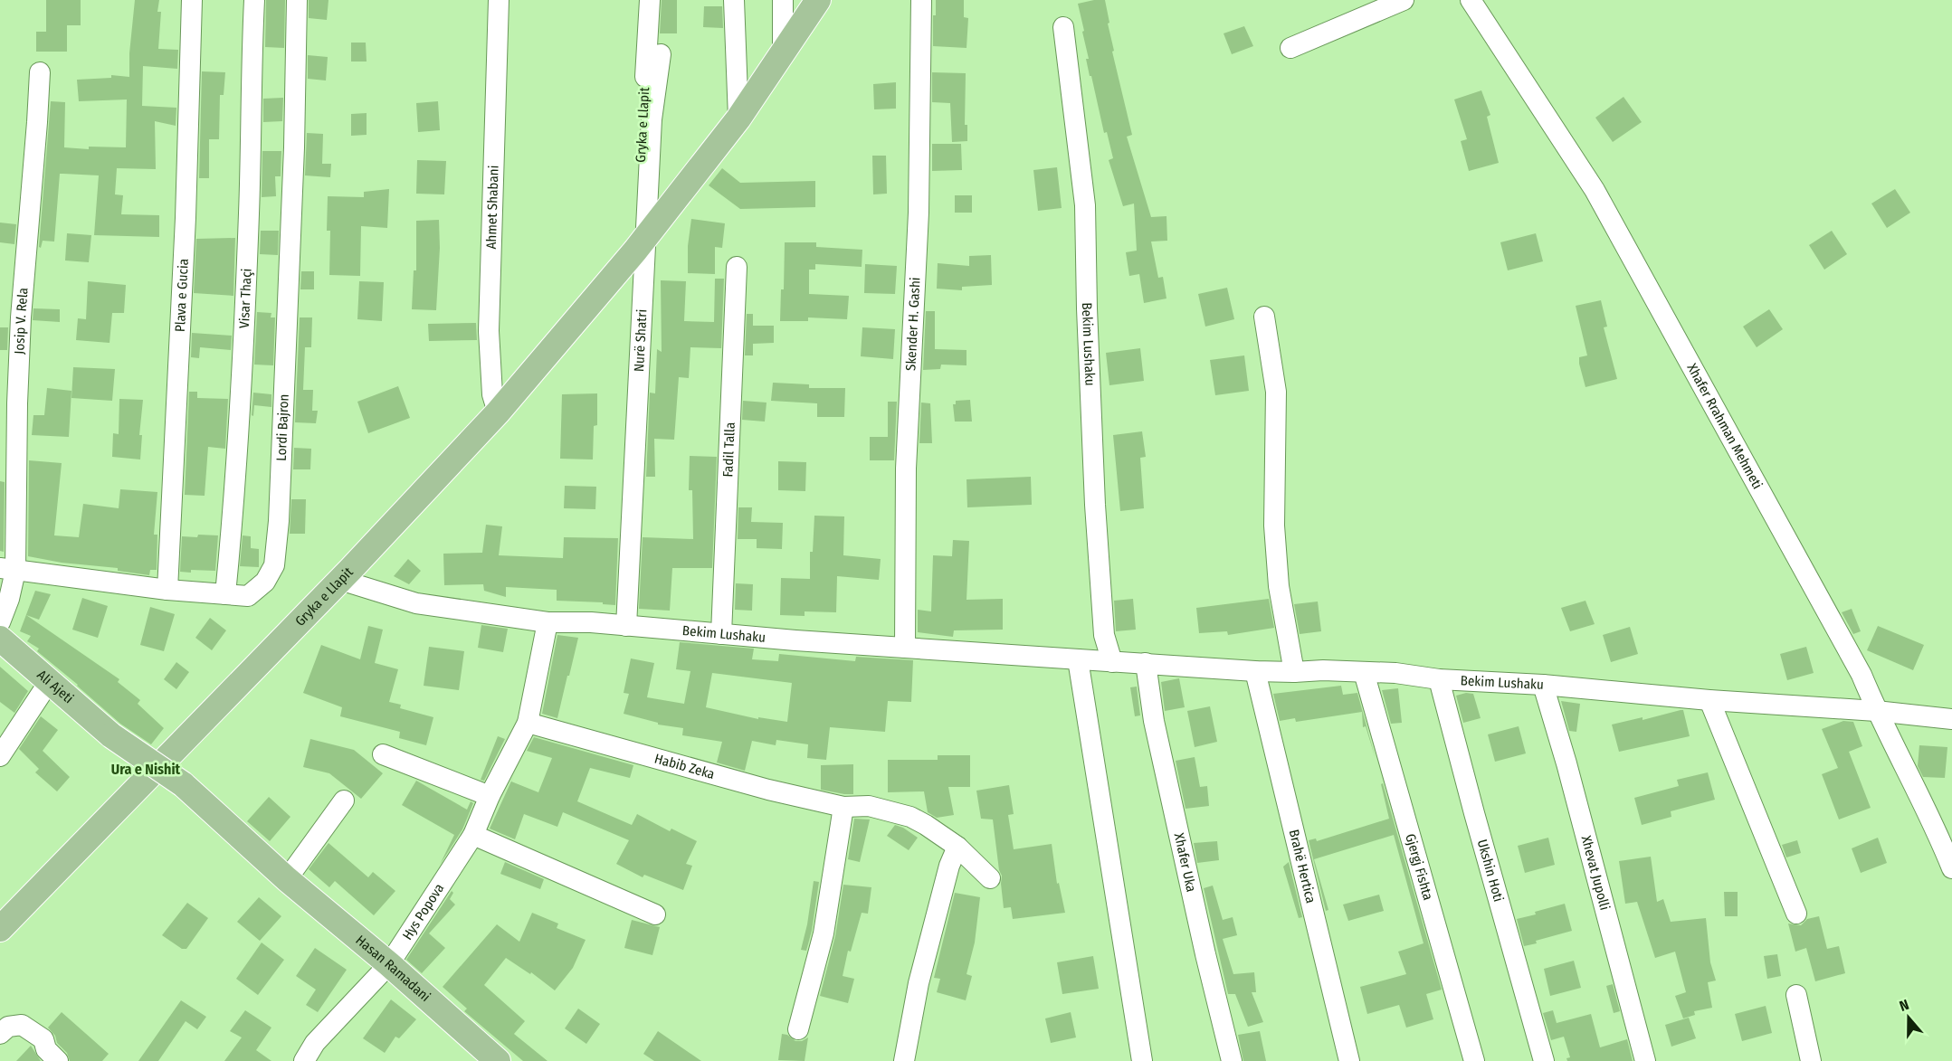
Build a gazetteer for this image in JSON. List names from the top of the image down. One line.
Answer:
{"streets":{"main road":["Gryka e Llapit","Ali Ajeti","Hasan Ramadani"],"street":["Ahmet Shabani","Plava e Gucia","Visar Thaçi","Josip V. Rela","Skender H. Gashi","Nurë Shatri","Bekim Lushaku","Xhafer Rrahman Mehmeti","Lordi Bajron","Fadil Talla","Habib Zeka","Xhafer Uka","Brahë Hertica","Gjergj Fishta","Ukshin Hoti","Xhevat Jupolli","Hys Popova"]},"crossings":[["Gryka e Llapit","Ahmet Shabani"],["Gryka e Llapit","Nurë Shatri"],["Gryka e Llapit","Bekim Lushaku"],["Plava e Gucia","Lordi Bajron"],["Visar Thaçi","Lordi Bajron"],["Josip V. Rela","Lordi Bajron"],["Skender H. Gashi","Bekim Lushaku"],["Nurë Shatri","Bekim Lushaku"],["Bekim Lushaku","Xhafer Rrahman Mehmeti"],["Bekim Lushaku","Fadil Talla"],["Bekim Lushaku","Xhafer Uka"],["Bekim Lushaku","Brahë Hertica"],["Bekim Lushaku","Gjergj Fishta"],["Bekim Lushaku","Ukshin Hoti"],["Bekim Lushaku","Xhevat Jupolli"],["Bekim Lushaku","Hys Popova"],["Ali Ajeti","Hasan Ramadani"],["Habib Zeka","Hys Popova"],["Hys Popova","Hasan Ramadani"]],"districts":["Ura e Nishit"],"north":"top"}
